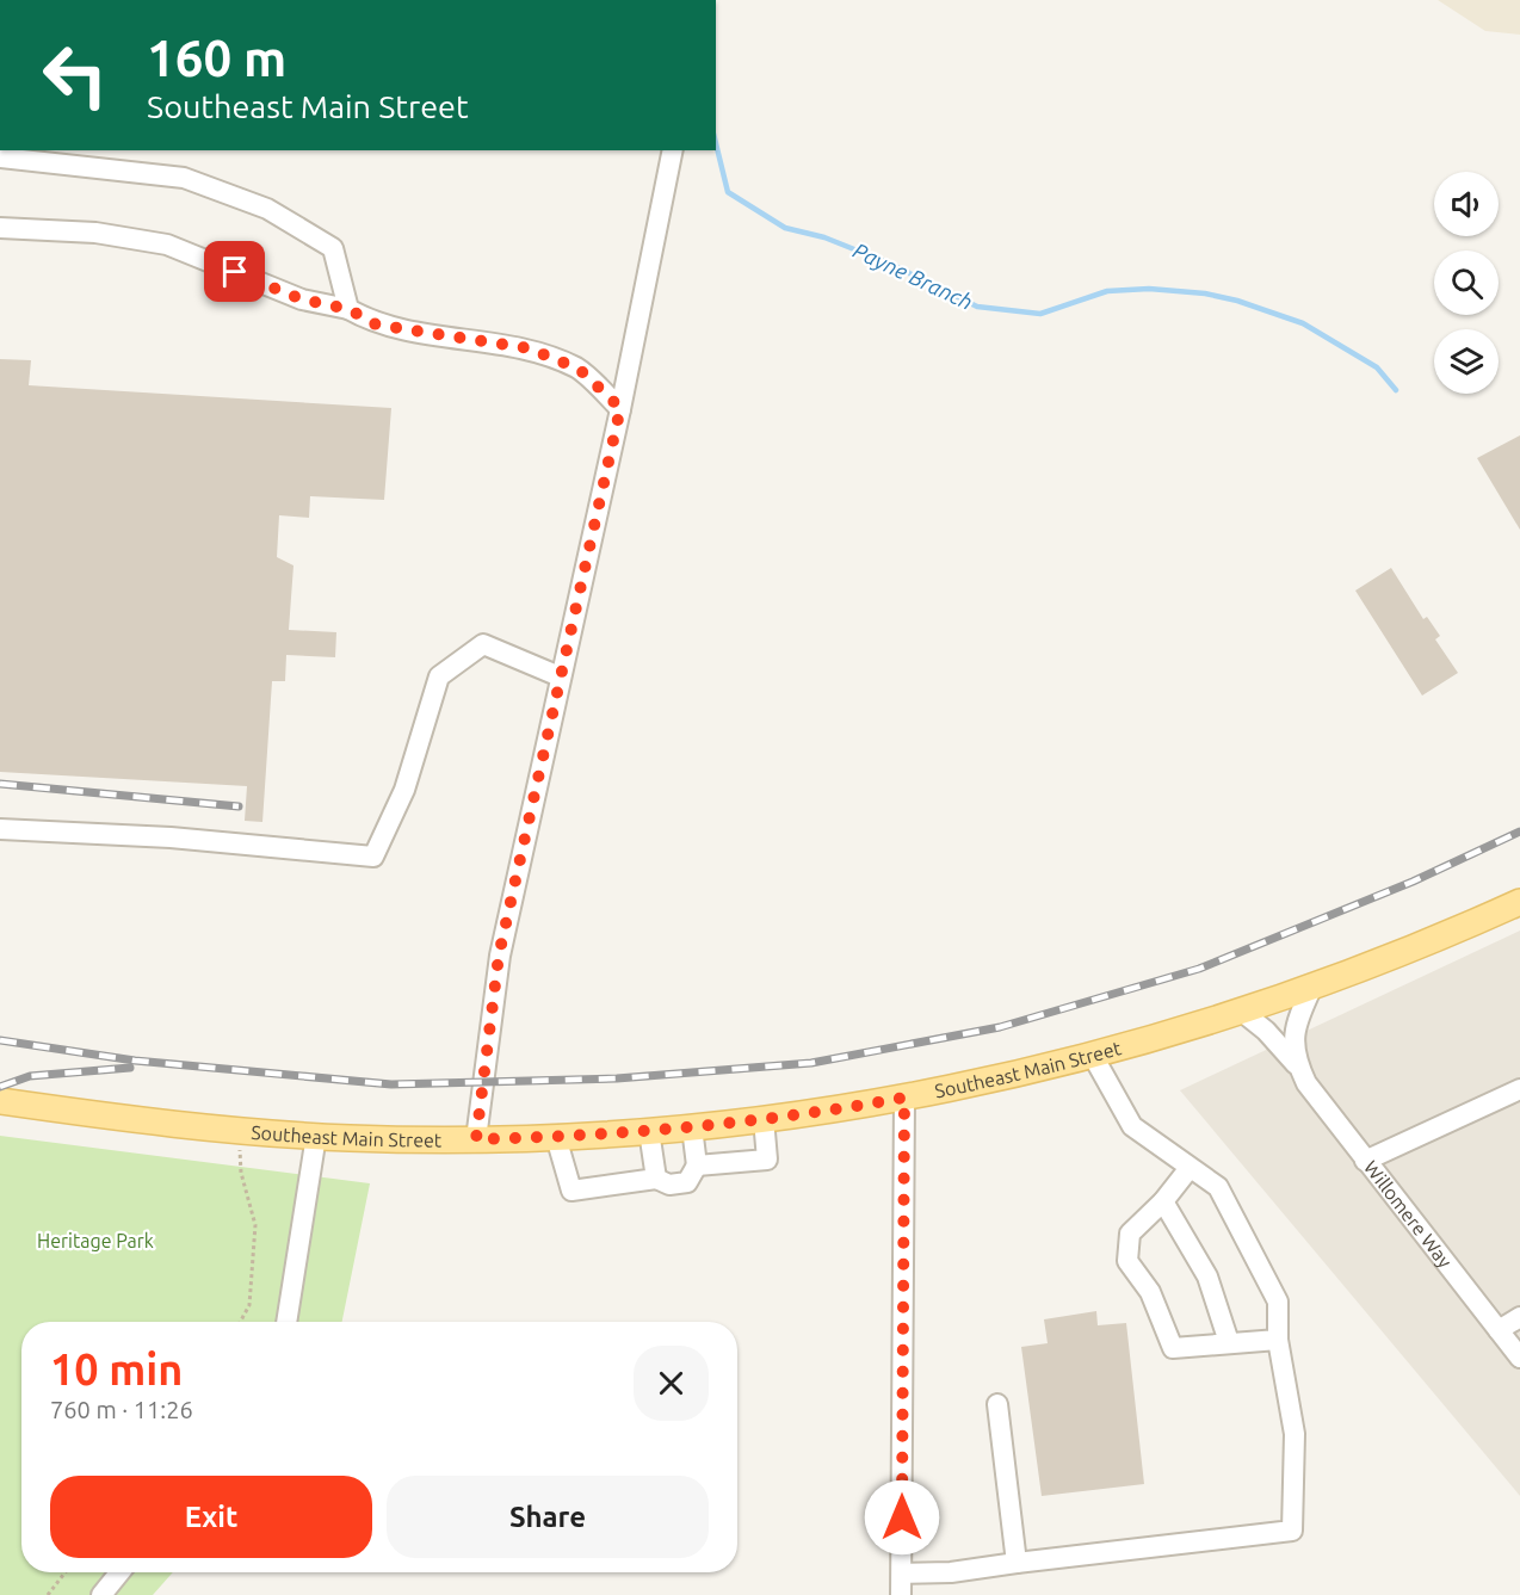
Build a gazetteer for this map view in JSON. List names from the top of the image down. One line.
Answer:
{"streets":{"main road":["Southeast Main Street"],"street":["Willomere Way"]},"crossings":[["Southeast Main Street","Willomere Way"]],"water":["Payne Branch"],"parks":["Heritage Park"],"page":{"turn":["160 m","Southeast Main Street"],"heading":["10 min","760 m · 11:26"],"buttons":["Exit","Share"]}}
